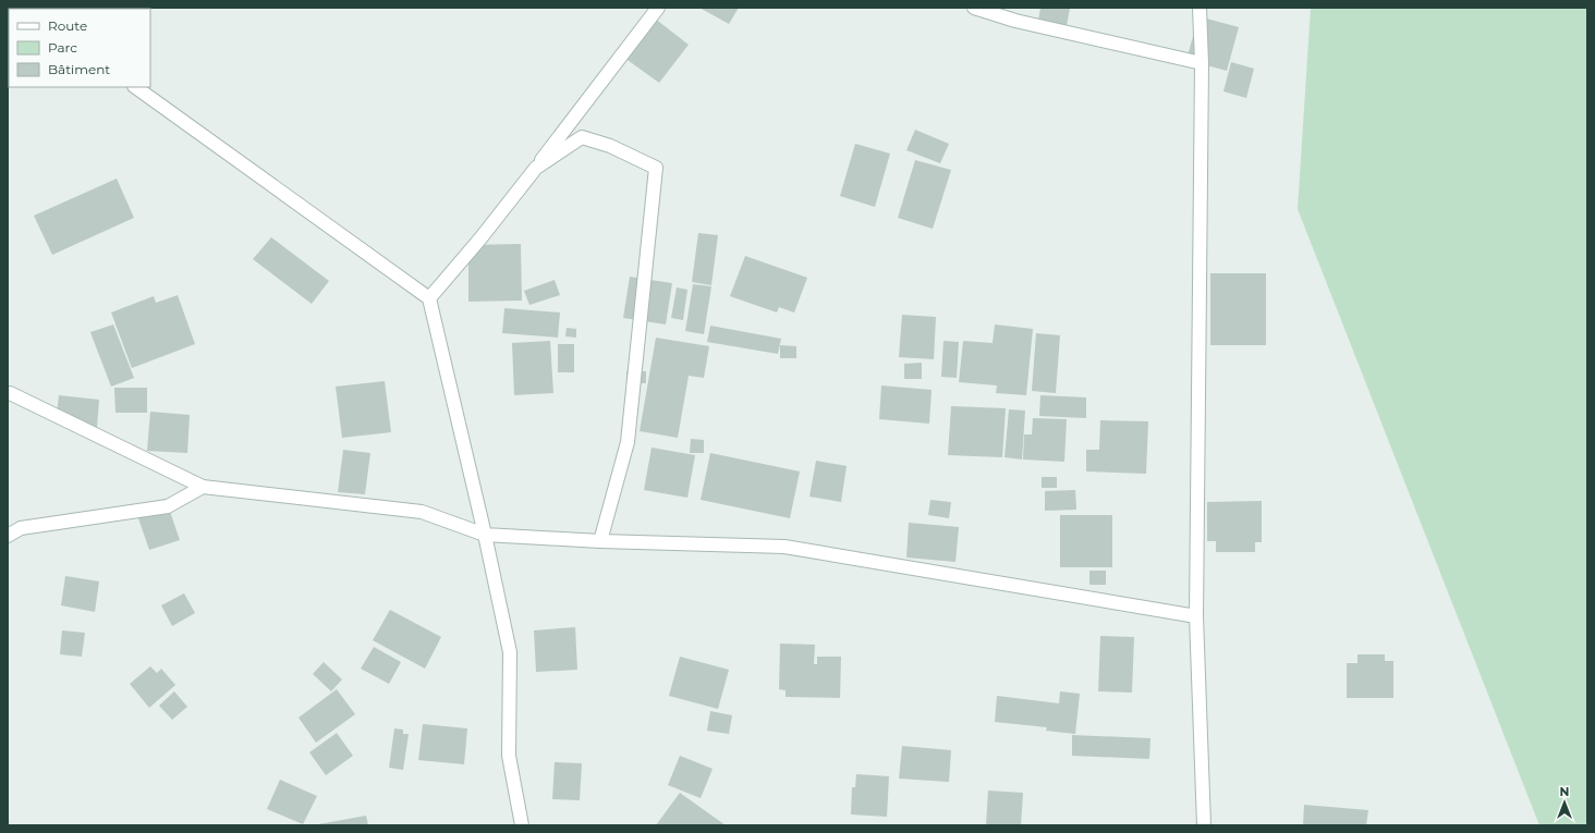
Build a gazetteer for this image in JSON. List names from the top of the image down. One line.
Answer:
{"legend":["Route","Parc","Bâtiment"],"north":"top"}
